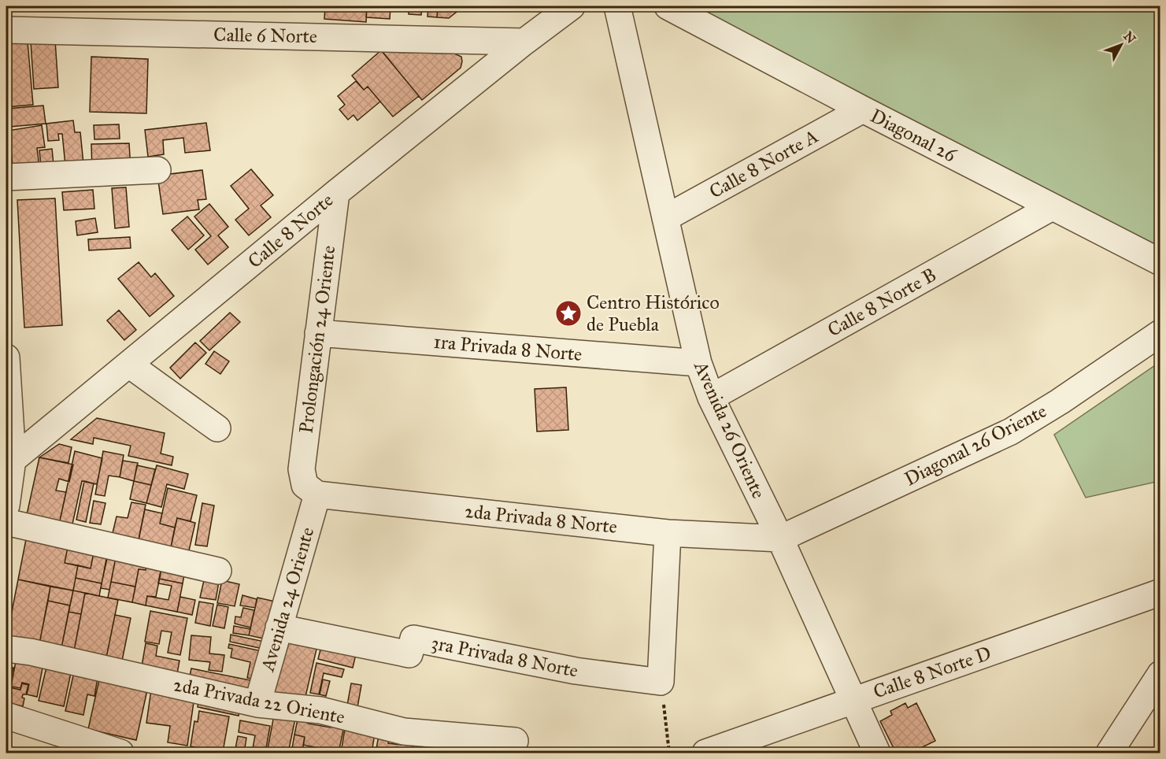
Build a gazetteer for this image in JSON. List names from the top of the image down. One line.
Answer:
{"streets":{"street":["Calle 6 Norte","Diagonal 26","Calle 8 Norte A","Calle 8 Norte","Calle 8 Norte B","Prolongación 24 Oriente","1ra Privada 8 Norte","Avenida 26 Oriente","Diagonal 26 Oriente","2da Privada 8 Norte","Avenida 24 Oriente","3ra Privada 8 Norte","Calle 8 Norte D","2da Privada 22 Oriente"]},"crossings":[["Calle 6 Norte","Calle 8 Norte"],["Diagonal 26","Calle 8 Norte A"],["Diagonal 26","Calle 8 Norte B"],["Calle 8 Norte A","Avenida 26 Oriente"],["Calle 8 Norte","Prolongación 24 Oriente"],["Calle 8 Norte B","Avenida 26 Oriente"],["Prolongación 24 Oriente","1ra Privada 8 Norte"],["Prolongación 24 Oriente","2da Privada 8 Norte"],["Prolongación 24 Oriente","Avenida 24 Oriente"],["1ra Privada 8 Norte","Avenida 26 Oriente"],["Avenida 26 Oriente","Diagonal 26 Oriente"],["Avenida 26 Oriente","2da Privada 8 Norte"],["Avenida 26 Oriente","Calle 8 Norte D"],["Diagonal 26 Oriente","2da Privada 8 Norte"],["2da Privada 8 Norte","Avenida 24 Oriente"],["Avenida 24 Oriente","3ra Privada 8 Norte"],["Avenida 24 Oriente","2da Privada 22 Oriente"]],"places":{"place":["Centro Histórico de Puebla"]},"north":"top right"}
